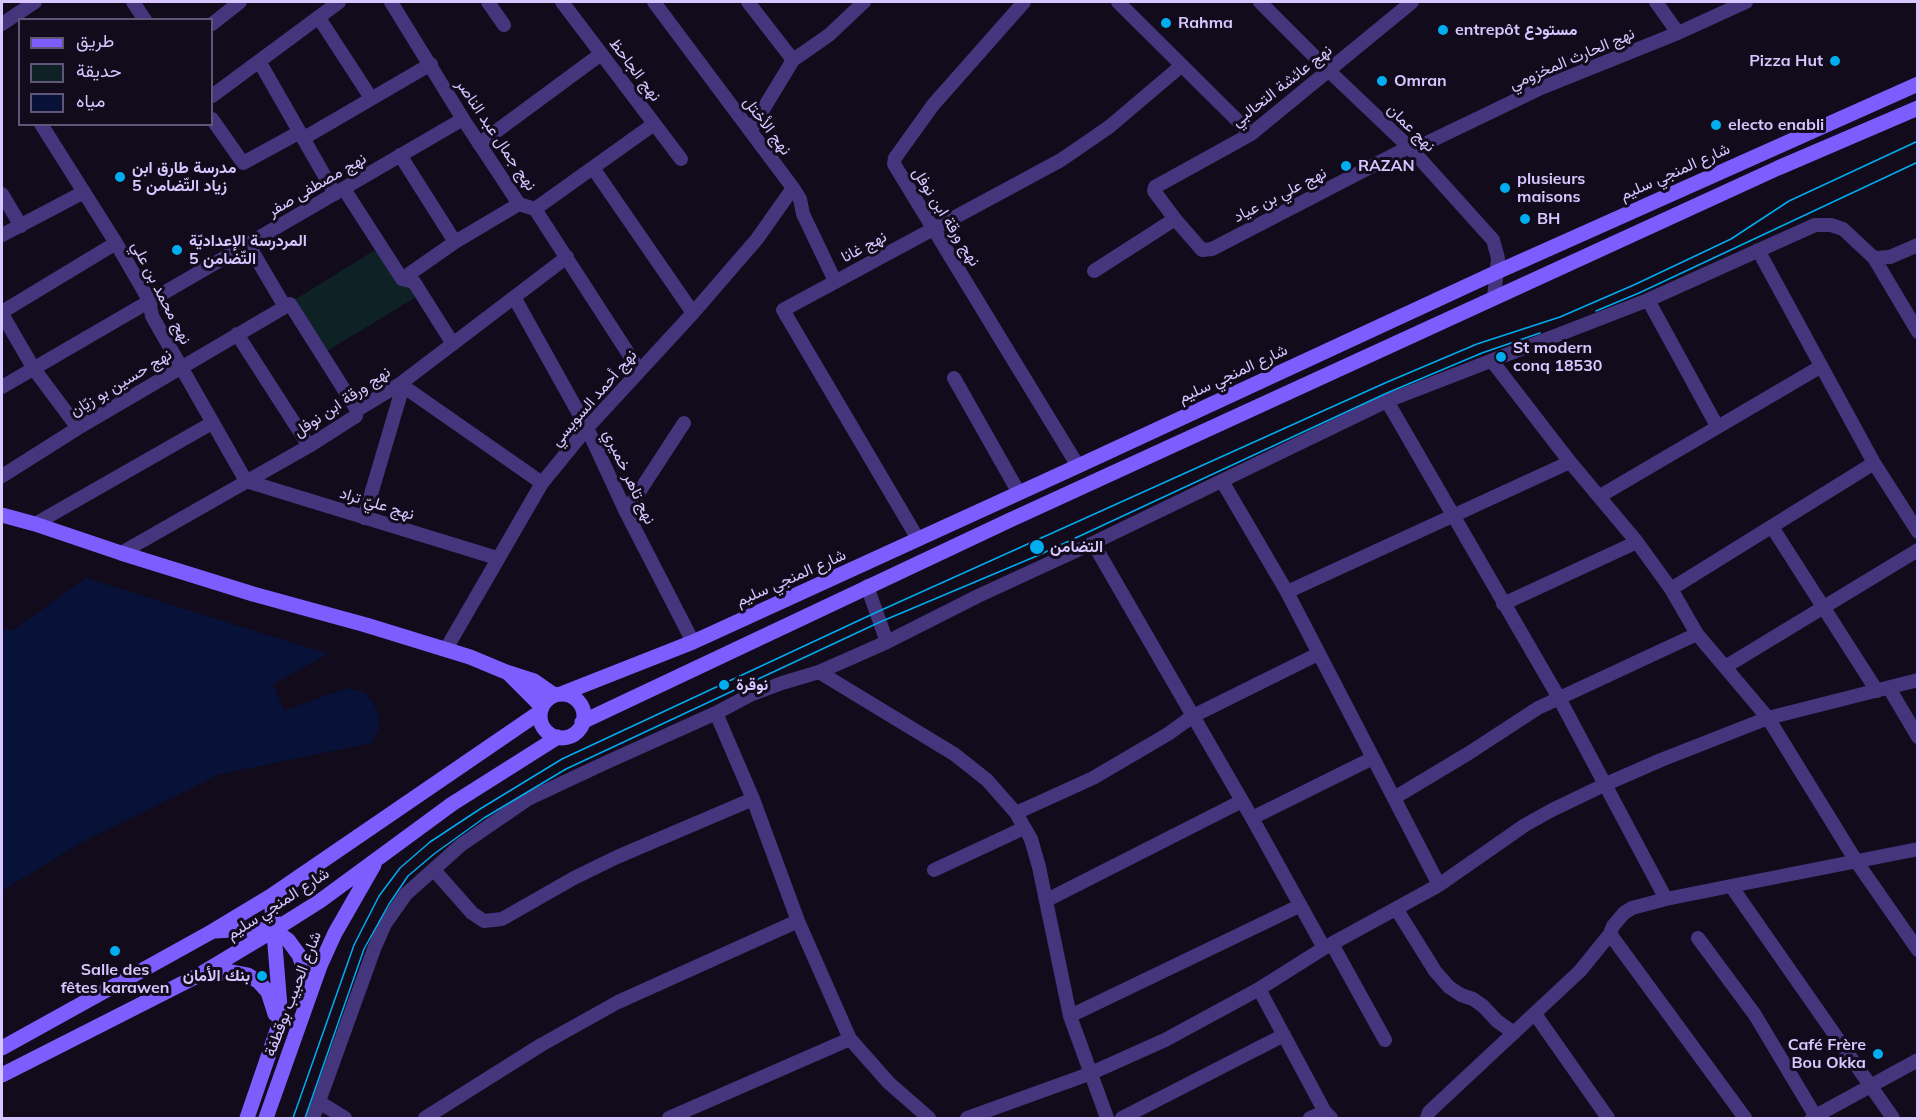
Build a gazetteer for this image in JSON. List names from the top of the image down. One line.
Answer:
{"streets":{"main road":["شارع المنجي سليم","شارع الحبيب بوقطفة"],"street":["نهج الحارث المخزومي","نهج الجاحظ","نهج عائشة التحالبي","نهج الأختل","نهج عمان","نهج جمال عبد الناصر","نهج مصطفى صفر","نهج علي بن عياد","نهج ورقة ابن نوفل","نهج غانا","نهج محمد بن علي","نهج حسين بو زيّان","نهج أحمد السويسي","نهج تاهر خميري","نهج عليّ تراد"]},"crossings":[["نهج الحارث المخزومي","نهج عمان"],["نهج الحارث المخزومي","نهج علي بن عياد"],["نهج عائشة التحالبي","نهج عمان"],["نهج عائشة التحالبي","نهج علي بن عياد"],["نهج الأختل","نهج غانا"],["نهج الأختل","نهج أحمد السويسي"],["نهج عمان","شارع المنجي سليم"],["نهج عمان","نهج علي بن عياد"],["نهج جمال عبد الناصر","نهج مصطفى صفر"],["نهج جمال عبد الناصر","نهج ورقة ابن نوفل"],["نهج جمال عبد الناصر","نهج أحمد السويسي"],["شارع المنجي سليم","نهج ورقة ابن نوفل"],["شارع المنجي سليم","نهج غانا"],["شارع المنجي سليم","نهج تاهر خميري"],["شارع المنجي سليم","شارع الحبيب بوقطفة"],["نهج مصطفى صفر","نهج محمد بن علي"],["نهج ورقة ابن نوفل","نهج غانا"],["نهج ورقة ابن نوفل","نهج محمد بن علي"],["نهج ورقة ابن نوفل","نهج تاهر خميري"],["نهج ورقة ابن نوفل","نهج عليّ تراد"],["نهج محمد بن علي","نهج حسين بو زيّان"],["نهج محمد بن علي","نهج عليّ تراد"],["نهج أحمد السويسي","نهج تاهر خميري"],["نهج أحمد السويسي","نهج عليّ تراد"]],"places":["Rahma","entrepôt مستودع","Pizza Hut","Omran","electo enabli","RAZAN","مدرسة طارق ابن زياد التّضامن 5","plusieurs maisons","BH","المردرسة الإعداديّة التّضامن 5","St modern conq 18530","التضامن","نوقرة","Salle des fêtes karawen","بنك الأمان","Café Frère Bou Okka"],"legend":["طريق","حديقة","مياه"]}
